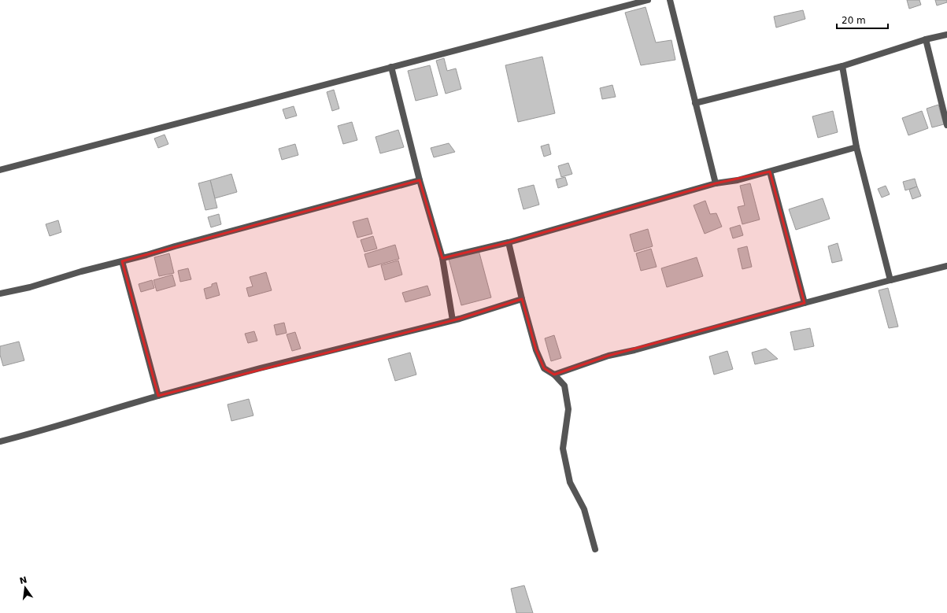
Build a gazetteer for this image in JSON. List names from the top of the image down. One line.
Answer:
{"scale_bar":"20 m","north":"top"}
